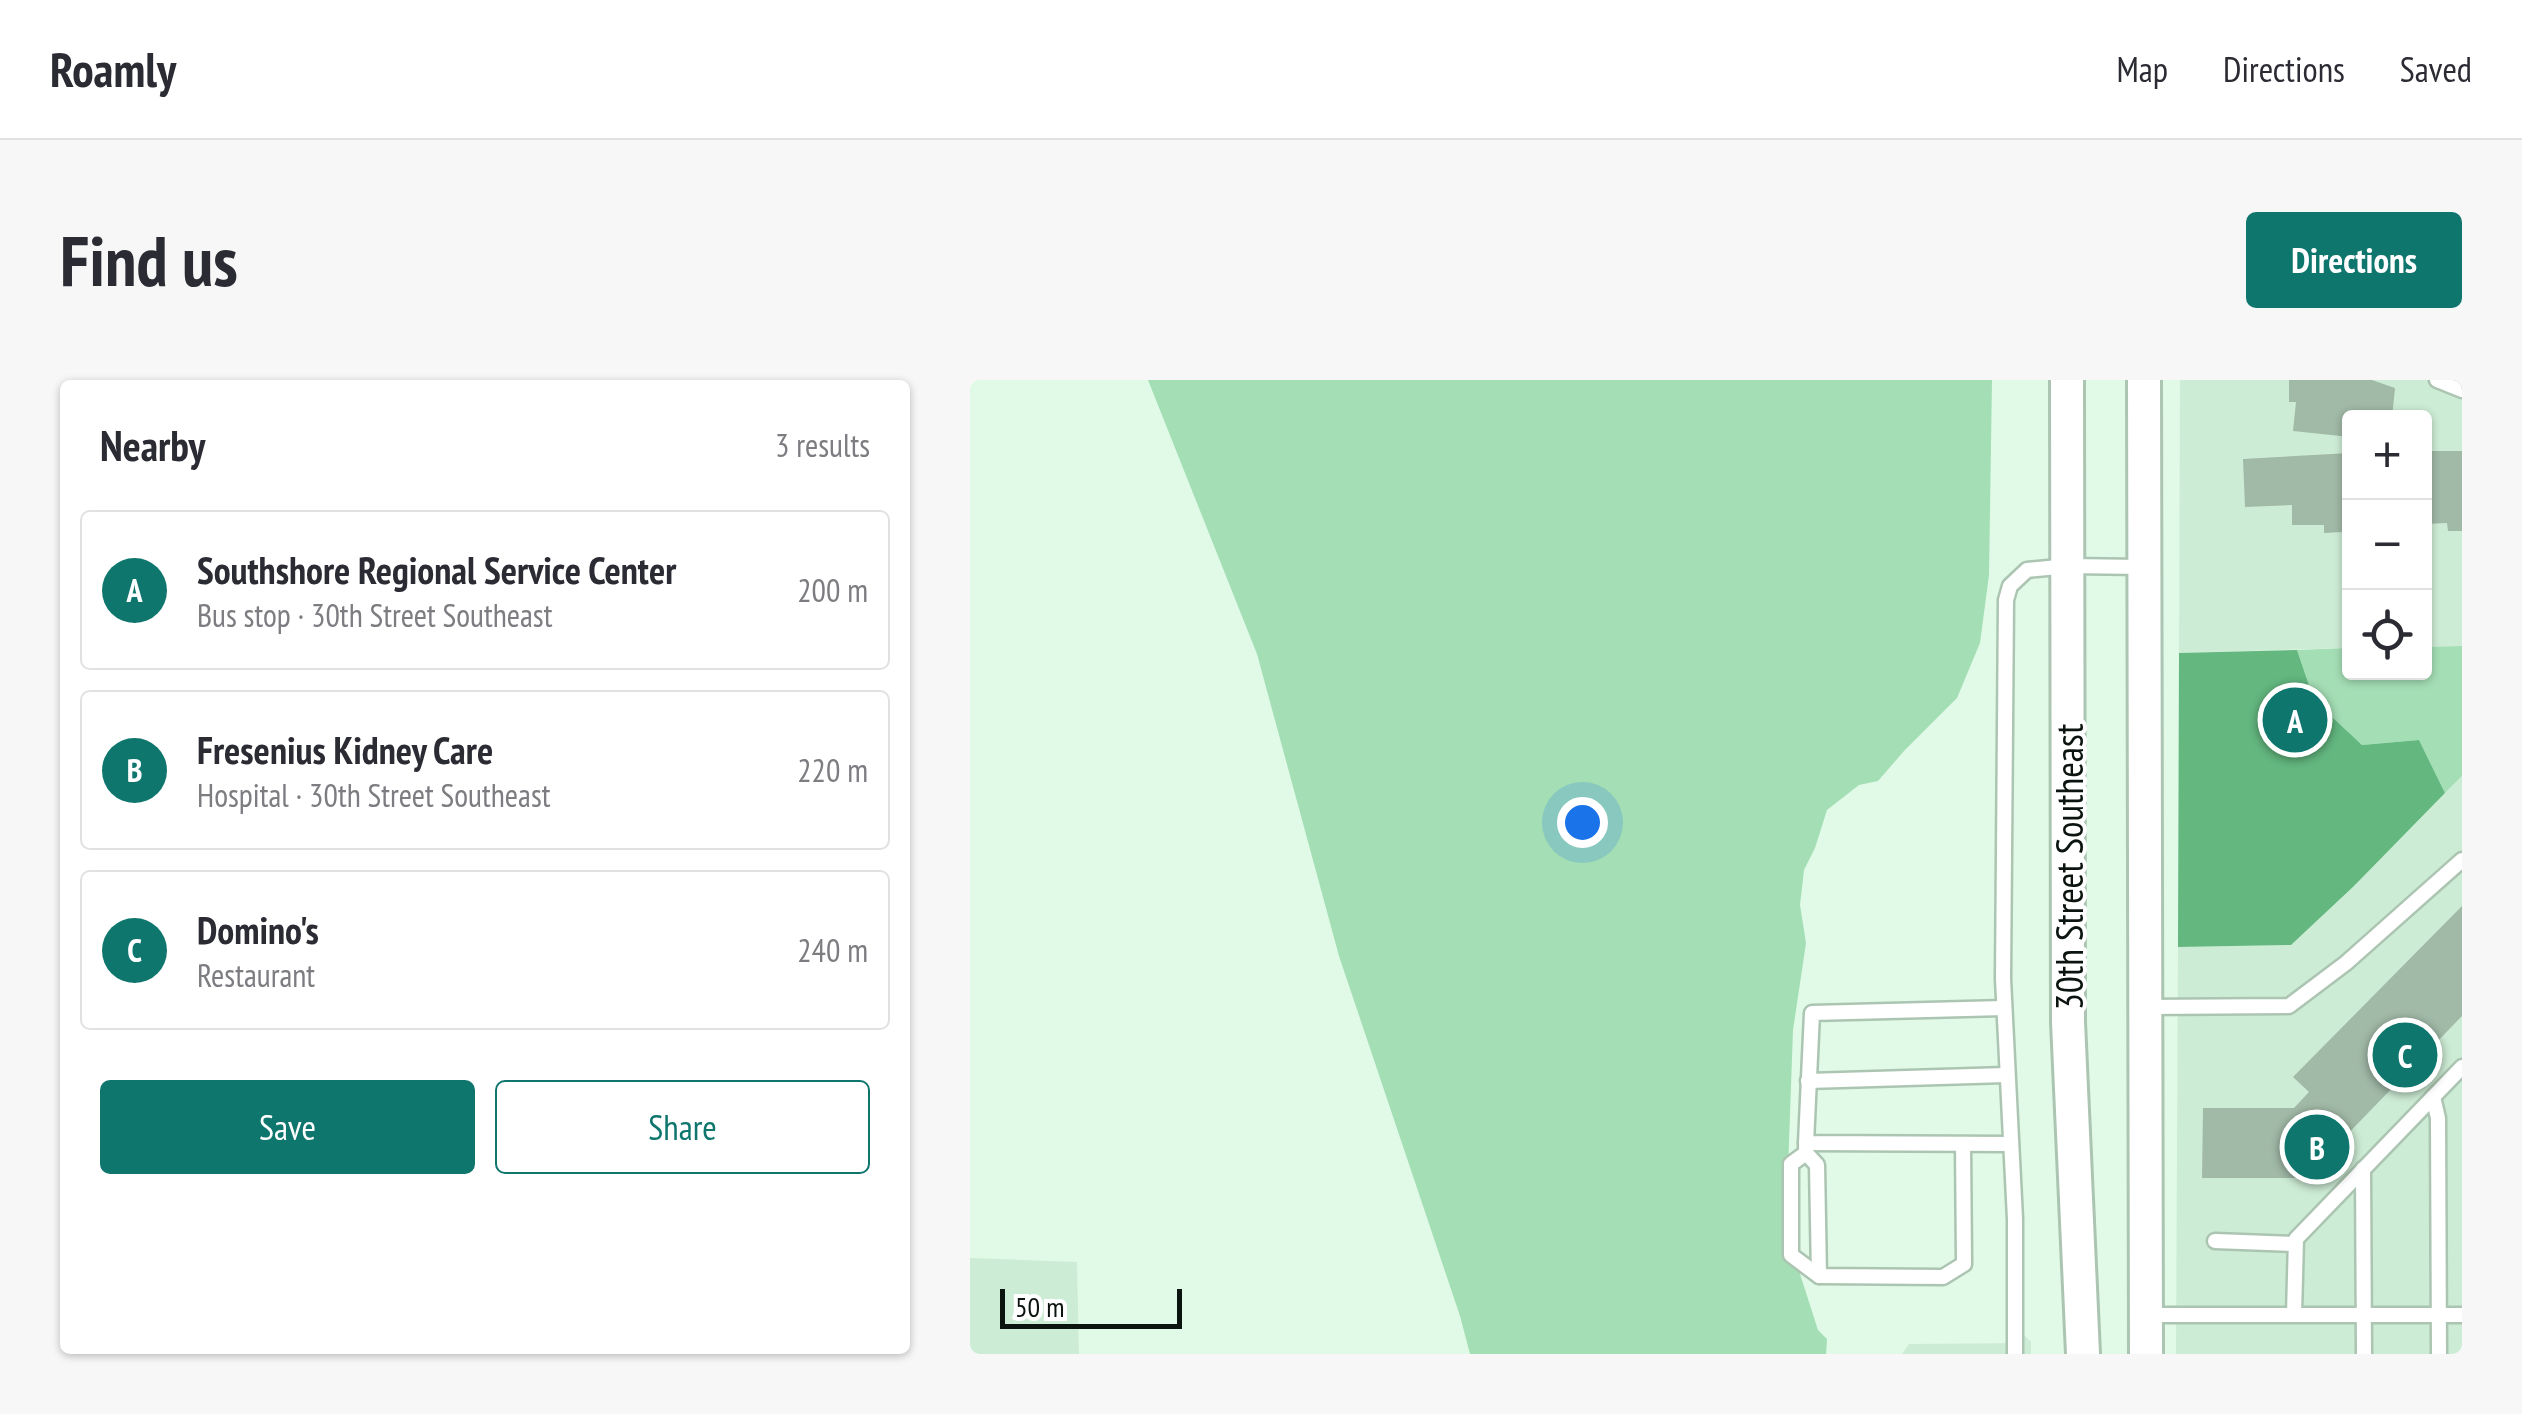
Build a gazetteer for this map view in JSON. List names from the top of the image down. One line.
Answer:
{"streets":{"street":["30th Street Southeast"]},"scale_bar":"50 m","page":{"header":"Roamly","nav":["Map","Directions","Saved"],"buttons":["Directions",["Save","Share"]],"title":"Find us","heading":["Nearby","3 results"],"map_buttons":["+","−"],"list":[{"mark":"A","name":"Southshore Regional Service Center","note":"Bus stop · 30th Street Southeast","value":"200 m"},{"mark":"B","name":"Fresenius Kidney Care","note":"Hospital · 30th Street Southeast","value":"220 m"},{"mark":"C","name":"Domino's","note":"Restaurant","value":"240 m"}],"pins":["A","C","B"],"scale":"50 m"}}
